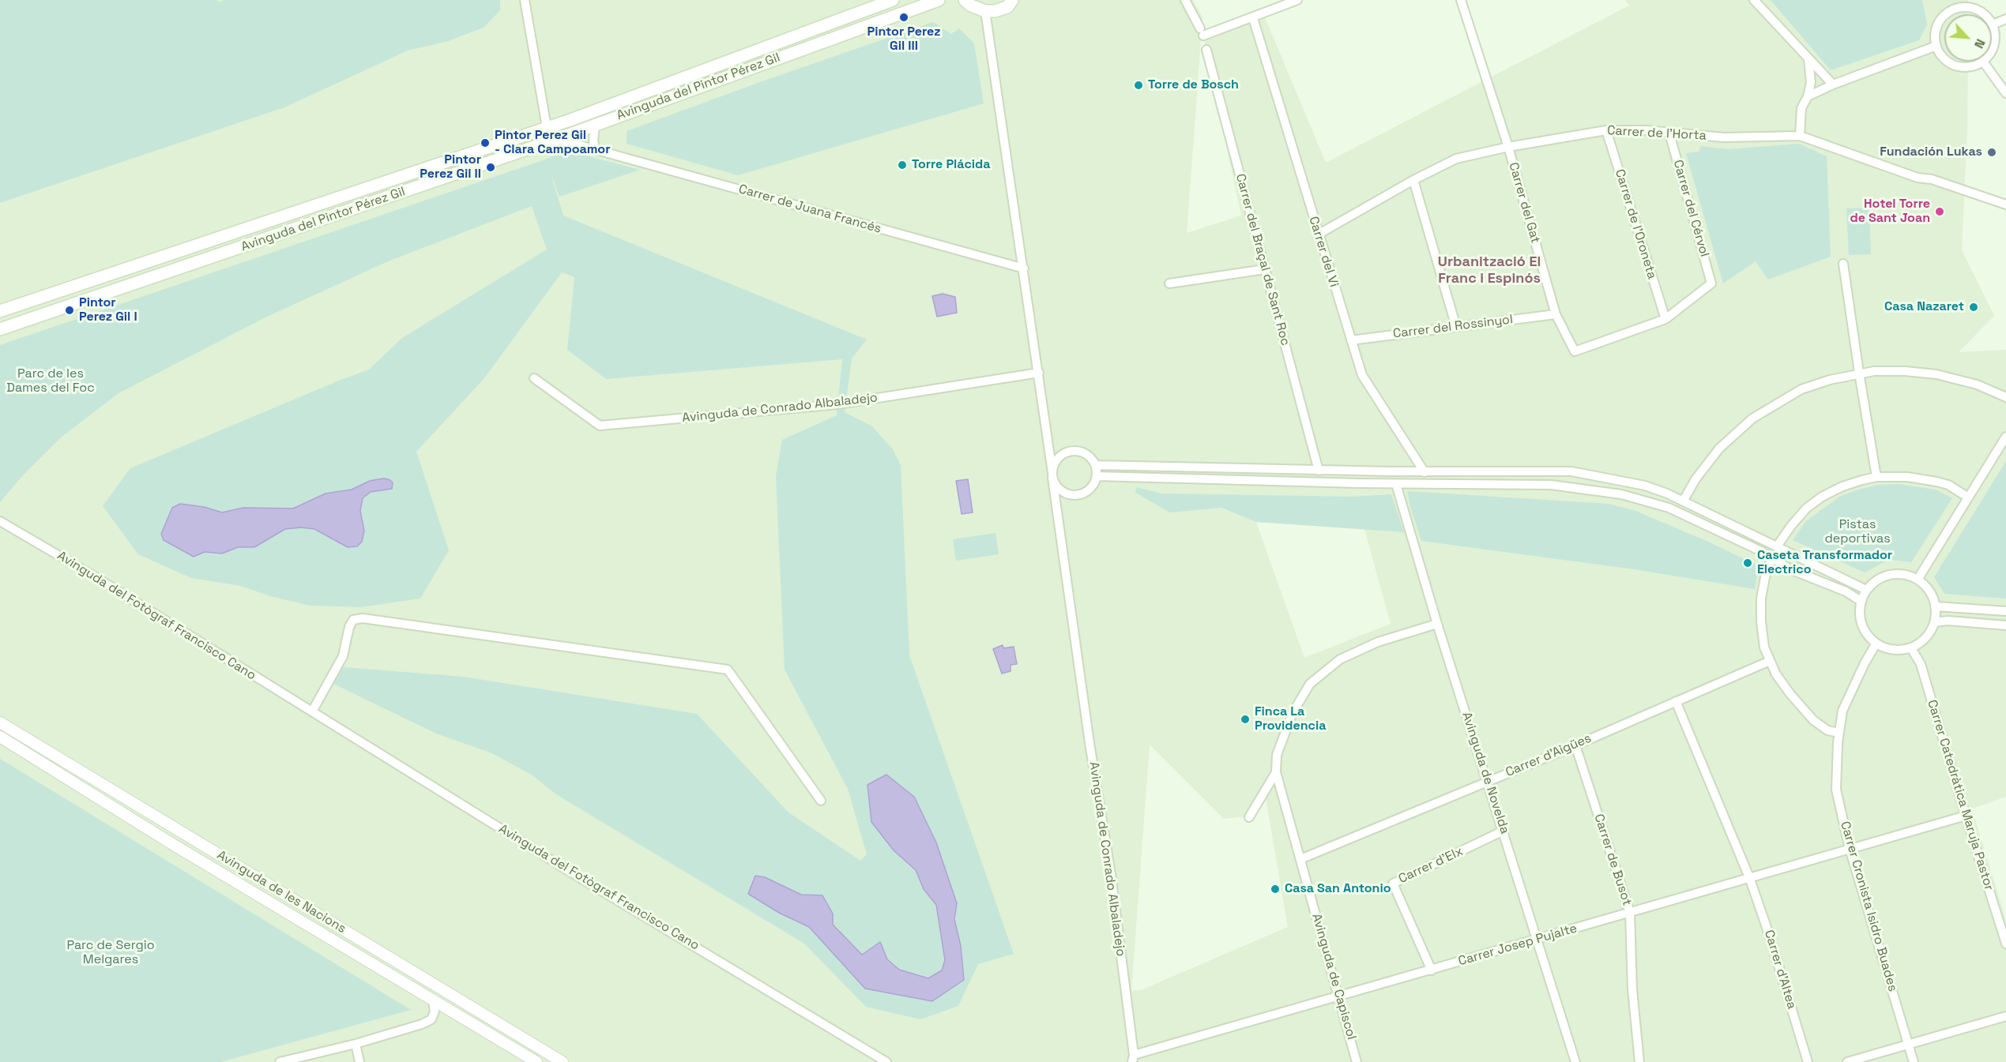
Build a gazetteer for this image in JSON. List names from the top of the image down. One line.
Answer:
{"streets":{"main road":["Avinguda del Pintor Pérez Gil"],"street":["Carrer de l'Horta","Carrer del Gat","Carrer del Cérvol","Carrer de Juana Francés","Carrer de l'Oroneta","Carrer del Vi","Carrer del Braçal de Sant Roc","Carrer del Rossinyol","Avinguda de Conrado Albaladejo","Avinguda del Fotògraf Francisco Cano","Carrer d'Aigües","Avinguda de Novelda","Carrer Catedràtica Maruja Pastor","Carrer de Busot","Carrer d’Elx","Avinguda de les Nacions","Carrer Cronista Isidro Buades","Carrer Josep Pujalte","Carrer d'Altea","Avinguda de Capiscol"]},"crossings":[["Avinguda del Pintor Pérez Gil","Carrer de Juana Francés"],["Carrer de l'Horta","Carrer del Gat"],["Carrer de l'Horta","Carrer del Cérvol"],["Carrer de l'Horta","Carrer de l'Oroneta"],["Carrer de l'Horta","Carrer del Vi"],["Carrer del Gat","Carrer del Cérvol"],["Carrer del Gat","Carrer de l'Oroneta"],["Carrer del Gat","Carrer del Rossinyol"],["Carrer del Cérvol","Carrer de l'Oroneta"],["Carrer de Juana Francés","Avinguda de Conrado Albaladejo"],["Carrer del Vi","Carrer del Rossinyol"],["Avinguda de Conrado Albaladejo","Carrer Josep Pujalte"],["Carrer d'Aigües","Avinguda de Novelda"],["Carrer d'Aigües","Carrer de Busot"],["Carrer d'Aigües","Carrer d'Altea"],["Carrer d'Aigües","Avinguda de Capiscol"],["Avinguda de Novelda","Carrer d’Elx"],["Avinguda de Novelda","Carrer Josep Pujalte"],["Avinguda de Novelda","Avinguda de Capiscol"],["Carrer Catedràtica Maruja Pastor","Carrer Cronista Isidro Buades"],["Carrer Catedràtica Maruja Pastor","Carrer Josep Pujalte"],["Carrer de Busot","Carrer Josep Pujalte"],["Carrer d’Elx","Carrer Josep Pujalte"],["Carrer Cronista Isidro Buades","Carrer Josep Pujalte"],["Carrer Josep Pujalte","Carrer d'Altea"],["Carrer Josep Pujalte","Avinguda de Capiscol"]],"districts":["Urbanització El Franc i Espinós"],"parks":["Parc de les Dames del Foc","Pistas deportivas","Parc de Sergio Melgares"],"places":["Pintor Perez Gil III","Torre de Bosch","Pintor Perez Gil - Clara Campoamor","Fundación Lukas","Torre Plácida","Pintor Perez Gil II","Hotel Torre de Sant Joan","Casa Nazaret","Pintor Perez Gil I","Caseta Transformador Electrico","Finca La Providencia","Casa San Antonio"],"north":"bottom right"}
